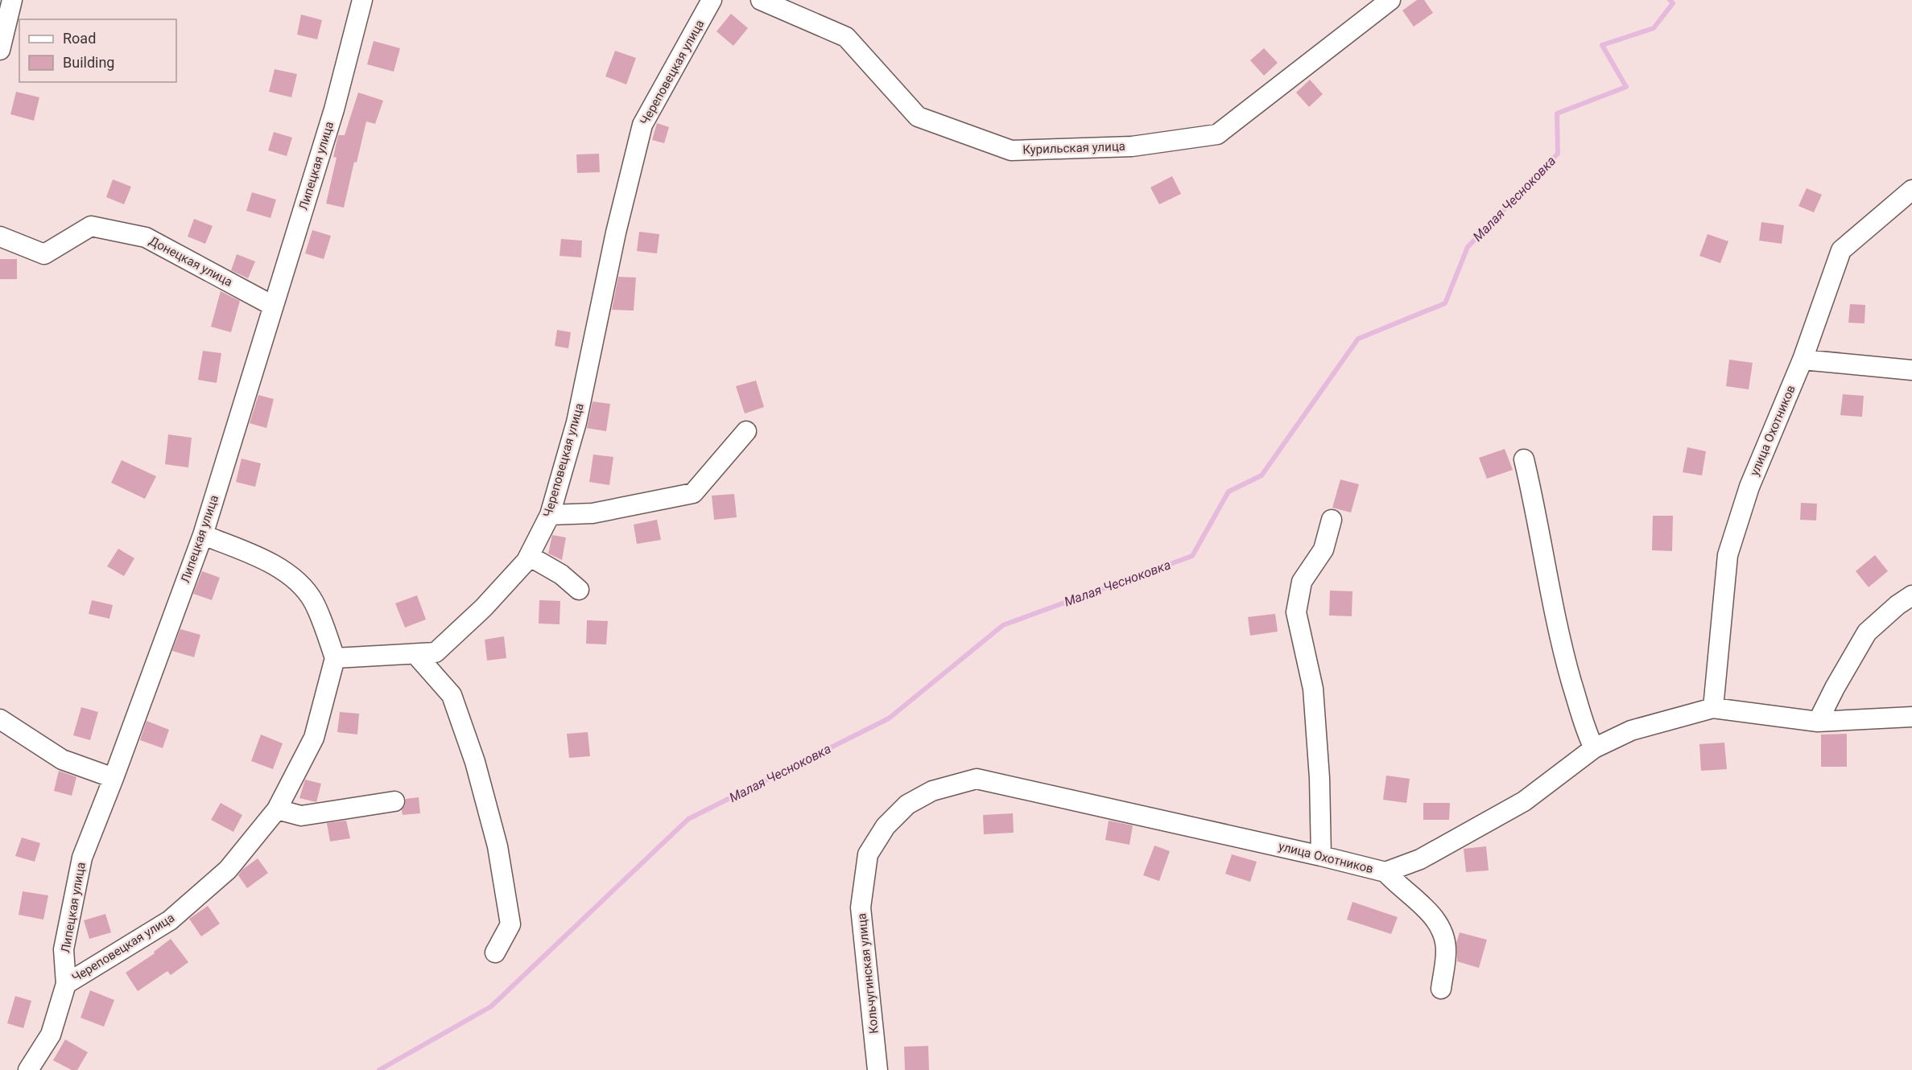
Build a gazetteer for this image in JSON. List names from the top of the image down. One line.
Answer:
{"streets":{"street":["Череповецкая улица","Курильская улица","Липецкая улица","Донецкая улица","улица Охотников","Кольчугинская улица"]},"crossings":[["Череповецкая улица","Липецкая улица"],["Липецкая улица","Донецкая улица"],["улица Охотников","Кольчугинская улица"]],"water":["Малая Чесноковка"],"legend":["Road","Building"]}
